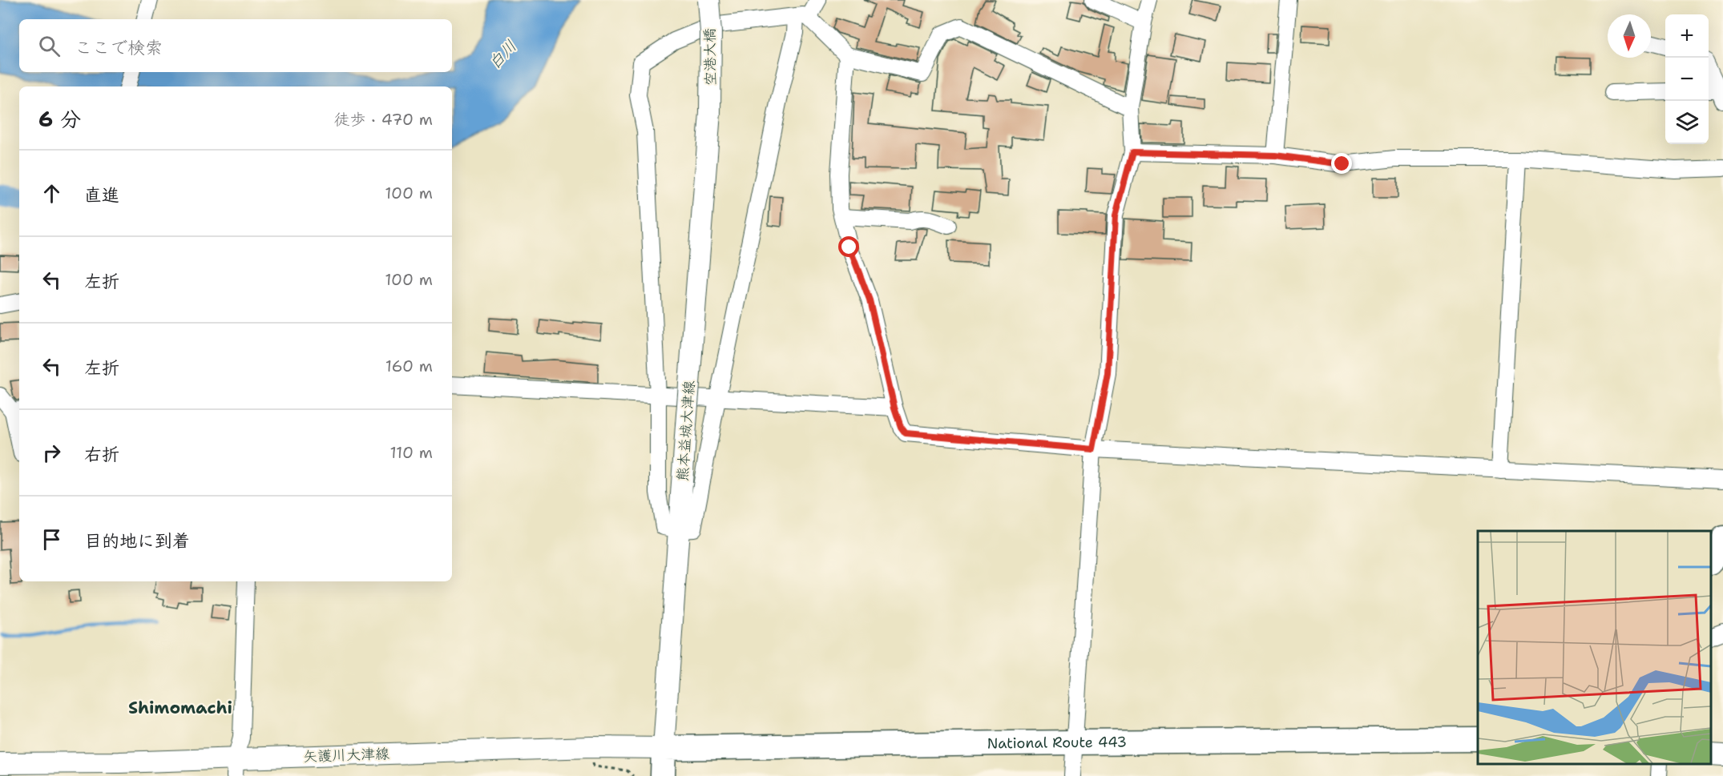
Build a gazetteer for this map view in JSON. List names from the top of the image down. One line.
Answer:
{"streets":{"highway":["National Route 443"],"main road":["空港大橋","熊本益城大津線","矢護川大津線"]},"crossings":[["空港大橋","熊本益城大津線"],["熊本益城大津線","National Route 443"],["熊本益城大津線","矢護川大津線"],["National Route 443","矢護川大津線"]],"districts":["Shimomachi"],"water":["白川"],"north":"bottom","page":{"map_buttons":["+","−"],"search":"ここで検索","heading":["6 分","徒歩 · 470 m"],"list":[["直進","100 m"],["左折","100 m"],["左折","160 m"],["右折","110 m"],"目的地に到着"]}}
